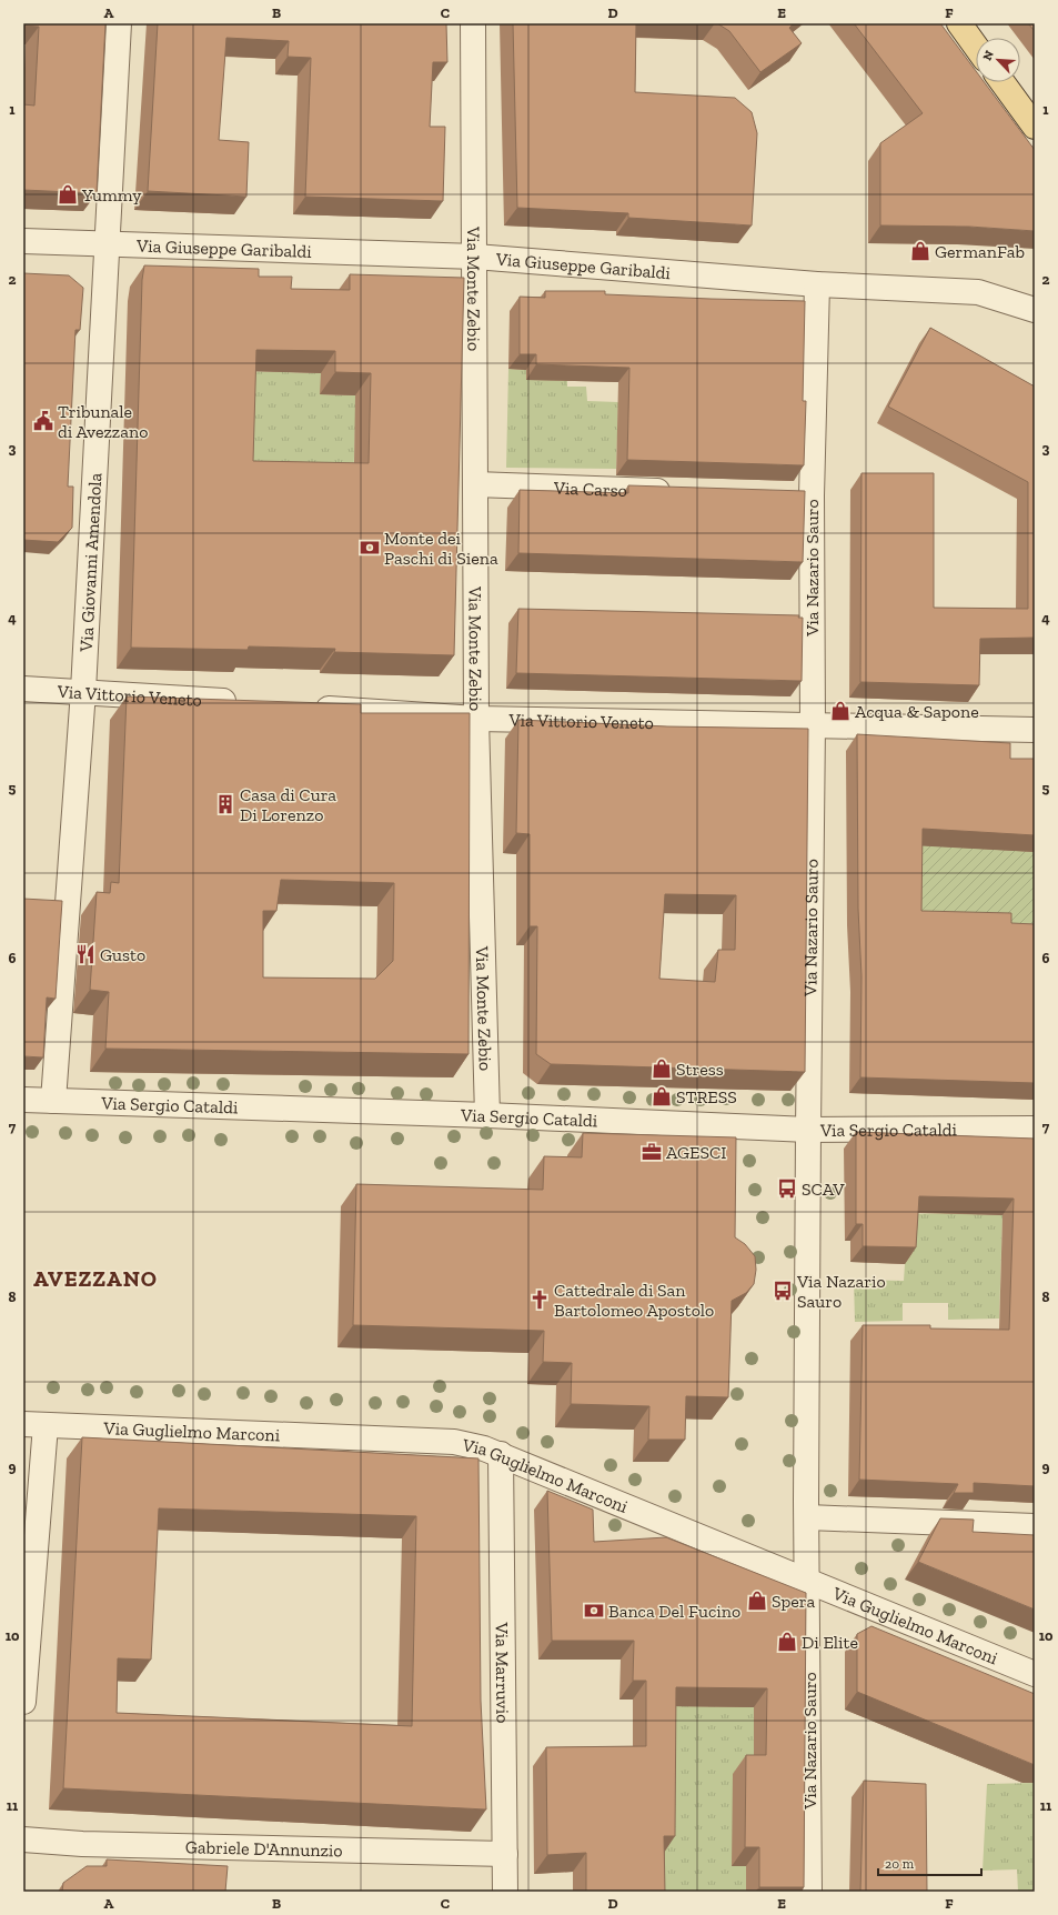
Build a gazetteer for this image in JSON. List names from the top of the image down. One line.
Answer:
{"streets":{"street":["Via Giuseppe Garibaldi","Via Monte Zebio","Via Carso","Via Giovanni Amendola","Via Nazario Sauro","Via Vittorio Veneto","Via Sergio Cataldi","Via Guglielmo Marconi","Via Marruvio","Gabriele D'Annunzio"]},"crossings":[["Via Giuseppe Garibaldi","Via Monte Zebio"],["Via Giuseppe Garibaldi","Via Giovanni Amendola"],["Via Giuseppe Garibaldi","Via Nazario Sauro"],["Via Monte Zebio","Via Carso"],["Via Monte Zebio","Via Vittorio Veneto"],["Via Monte Zebio","Via Sergio Cataldi"],["Via Giovanni Amendola","Via Vittorio Veneto"],["Via Giovanni Amendola","Via Sergio Cataldi"],["Via Nazario Sauro","Via Vittorio Veneto"],["Via Nazario Sauro","Via Sergio Cataldi"],["Via Nazario Sauro","Via Guglielmo Marconi"],["Via Guglielmo Marconi","Via Marruvio"],["Via Marruvio","Gabriele D'Annunzio"]],"districts":["AVEZZANO"],"places":{"shop":["Yummy","GermanFab","Acqua & Sapone","Stress","STRESS","Spera","Di Elite"],"public building":["Tribunale di Avezzano"],"bank":["Monte dei Paschi di Siena","Banca Del Fucino"],"building":["Casa di Cura Di Lorenzo"],"restaurant":["Gusto"],"office":["AGESCI"],"bus stop":["SCAV","Via Nazario Sauro"],"church":["Cattedrale di San Bartolomeo Apostolo"]},"scale_bar":"20 m","north":"top left","grid":{"columns":["A","B","C","D","E","F"],"rows":["1","2","3","4","5","6","7","8","9","10","11"]}}
